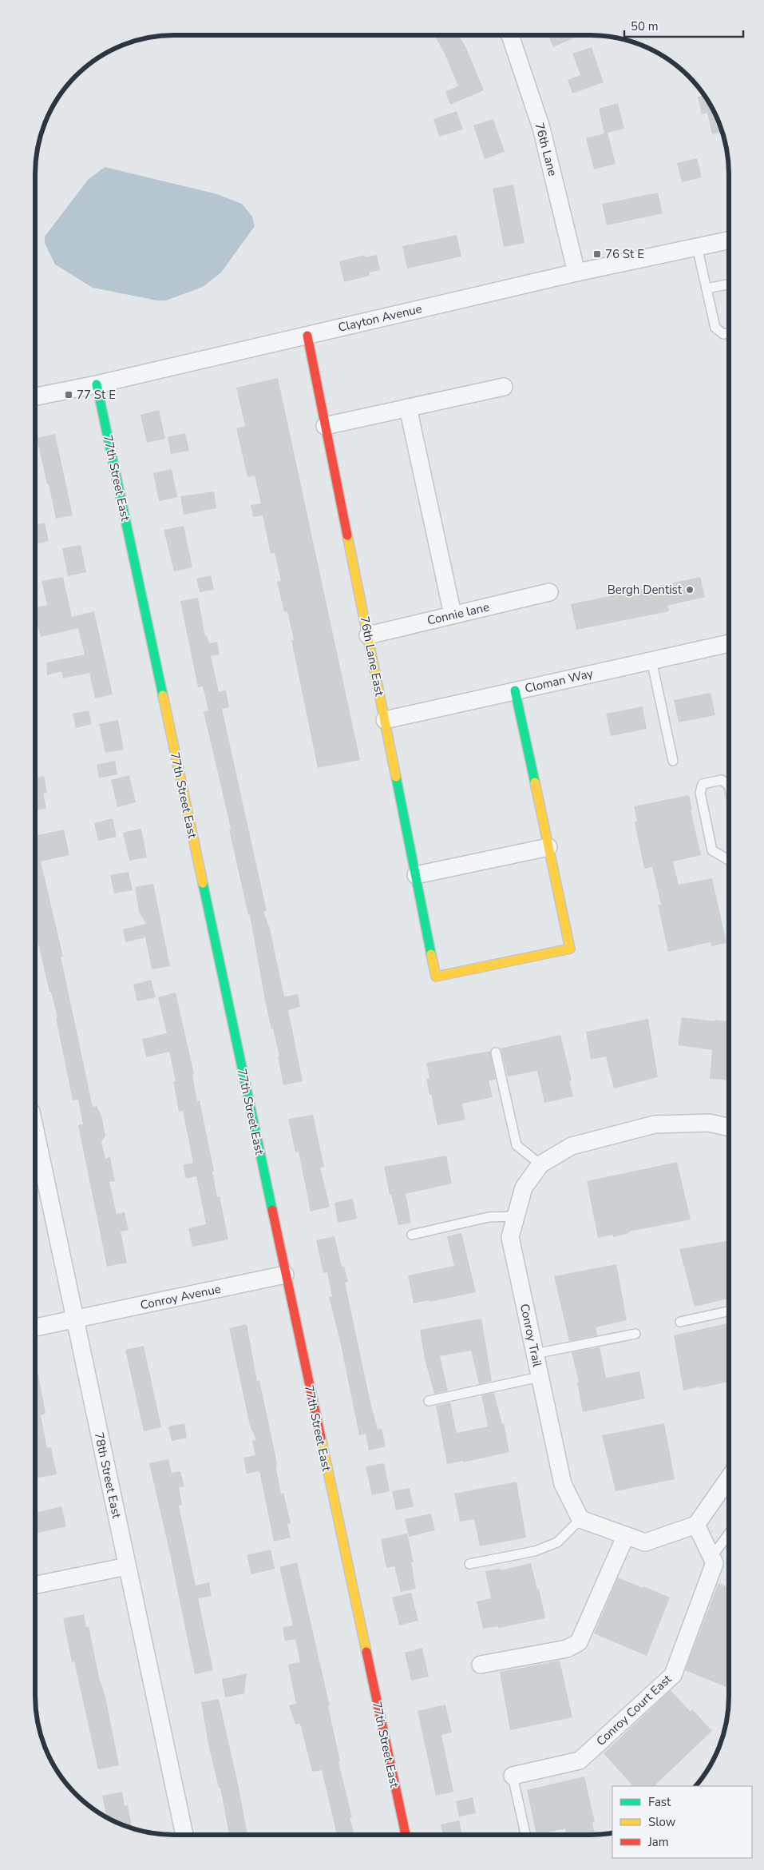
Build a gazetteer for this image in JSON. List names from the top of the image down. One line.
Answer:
{"streets":{"street":["76th Lane","Clayton Avenue","77th Street East","Connie lane","76th Lane East","Cloman Way","Conroy Avenue","Conroy Trail","78th Street East","Conroy Court East"]},"crossings":[["76th Lane","Clayton Avenue"],["Clayton Avenue","77th Street East"],["Clayton Avenue","76th Lane East"],["77th Street East","Conroy Avenue"],["Connie lane","76th Lane East"],["76th Lane East","Cloman Way"],["Conroy Avenue","78th Street East"]],"places":{"transit":["76 St E","77 St E"],"other":["Bergh Dentist"]},"legend":["Fast","Slow","Jam"],"scale_bar":"50 m"}
